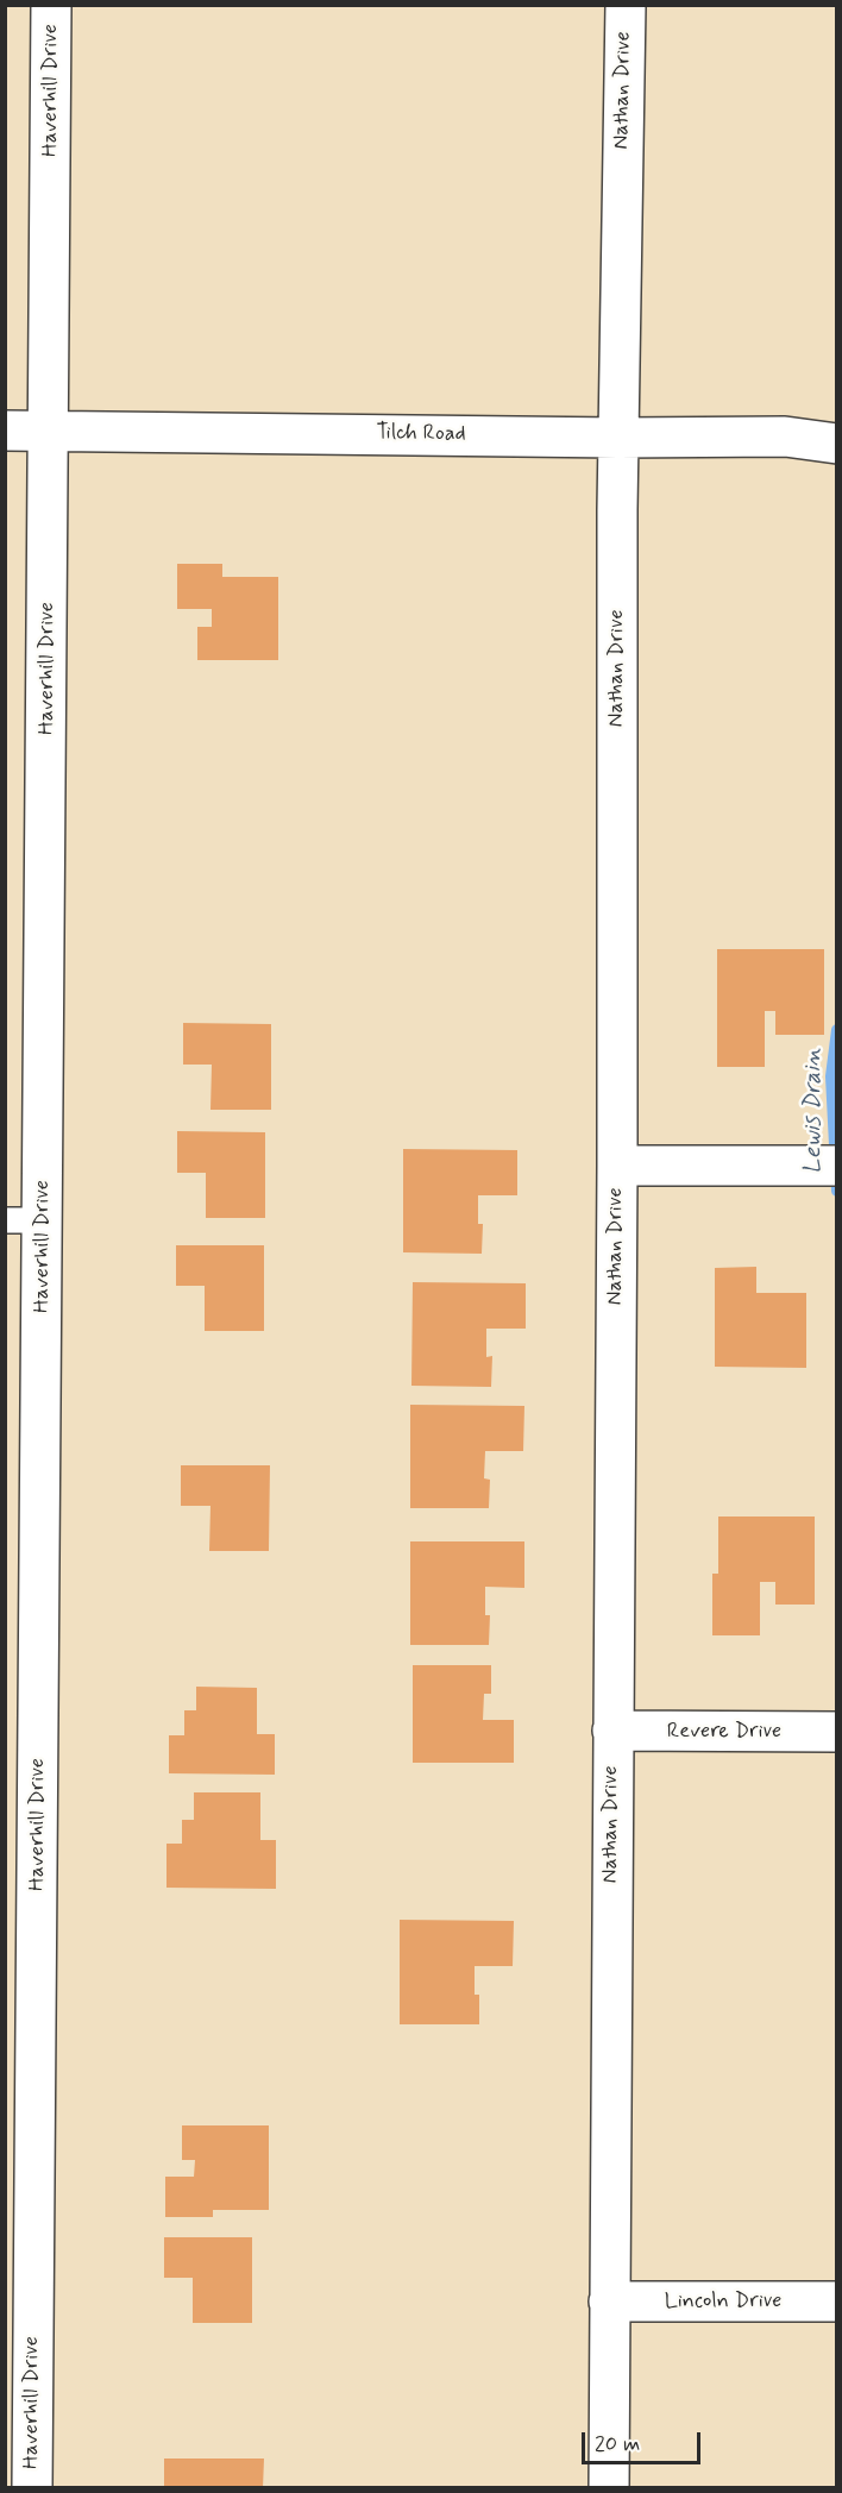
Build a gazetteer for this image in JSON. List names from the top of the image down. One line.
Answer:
{"streets":{"street":["Haverhill Drive","Nathan Drive","Tilch Road","Revere Drive","Lincoln Drive"]},"crossings":[["Haverhill Drive","Tilch Road"],["Nathan Drive","Tilch Road"],["Nathan Drive","Revere Drive"],["Nathan Drive","Lincoln Drive"]],"water":["Lewis Drain"],"scale_bar":"20 m"}
